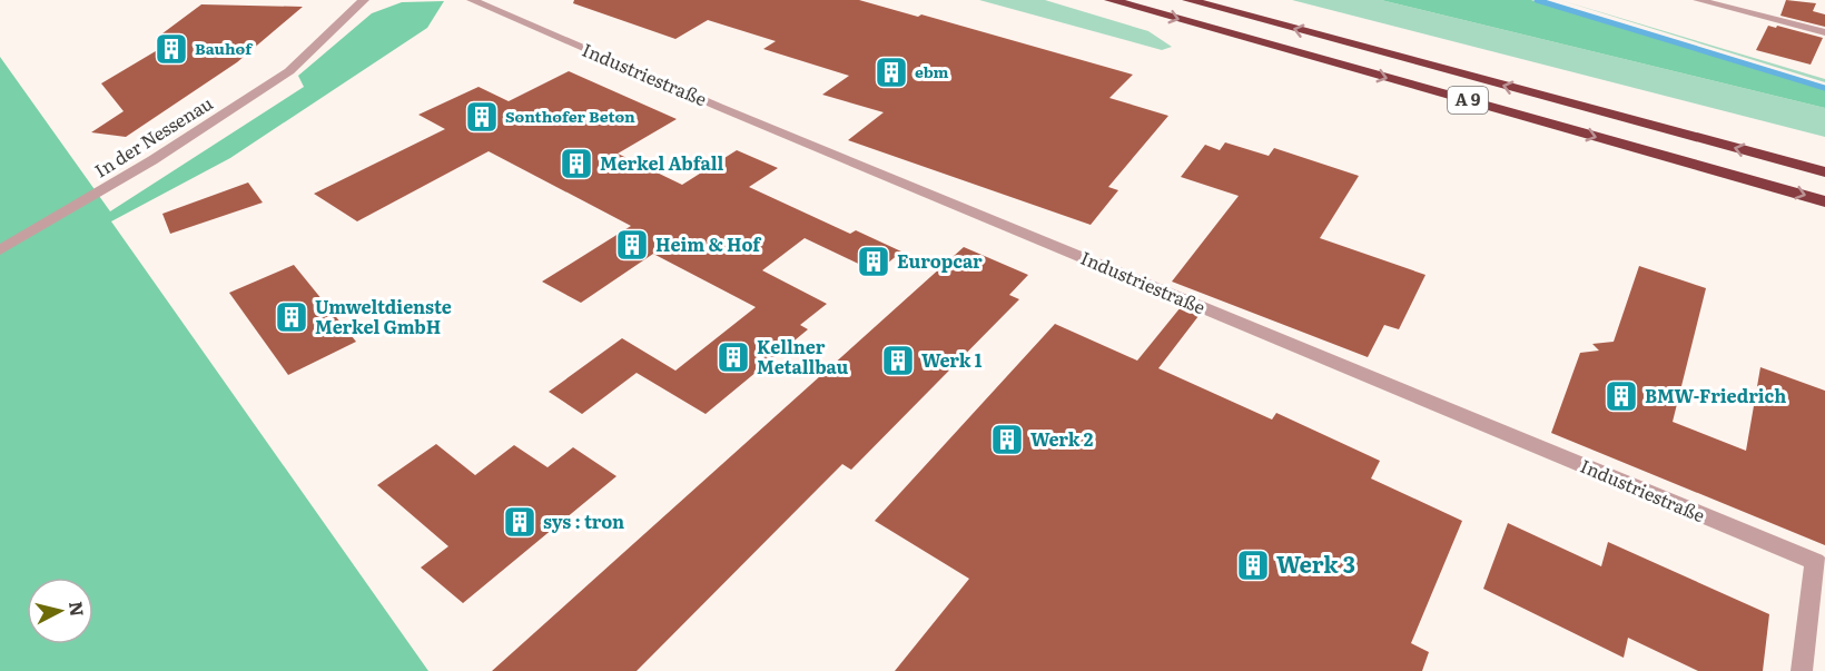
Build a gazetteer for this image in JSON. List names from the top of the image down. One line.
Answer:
{"streets":{"highway":["A 9"],"street":["Industriestraße","In der Nessenau"]},"places":{"building":["Bauhof","ebm","Sonthofer Beton","Merkel Abfall","Heim & Hof","Europcar","Umweltdienste Merkel GmbH","Kellner Metallbau","Werk 1","BMW-Friedrich","Werk 2","sys : tron","Werk 3"]},"north":"right"}
